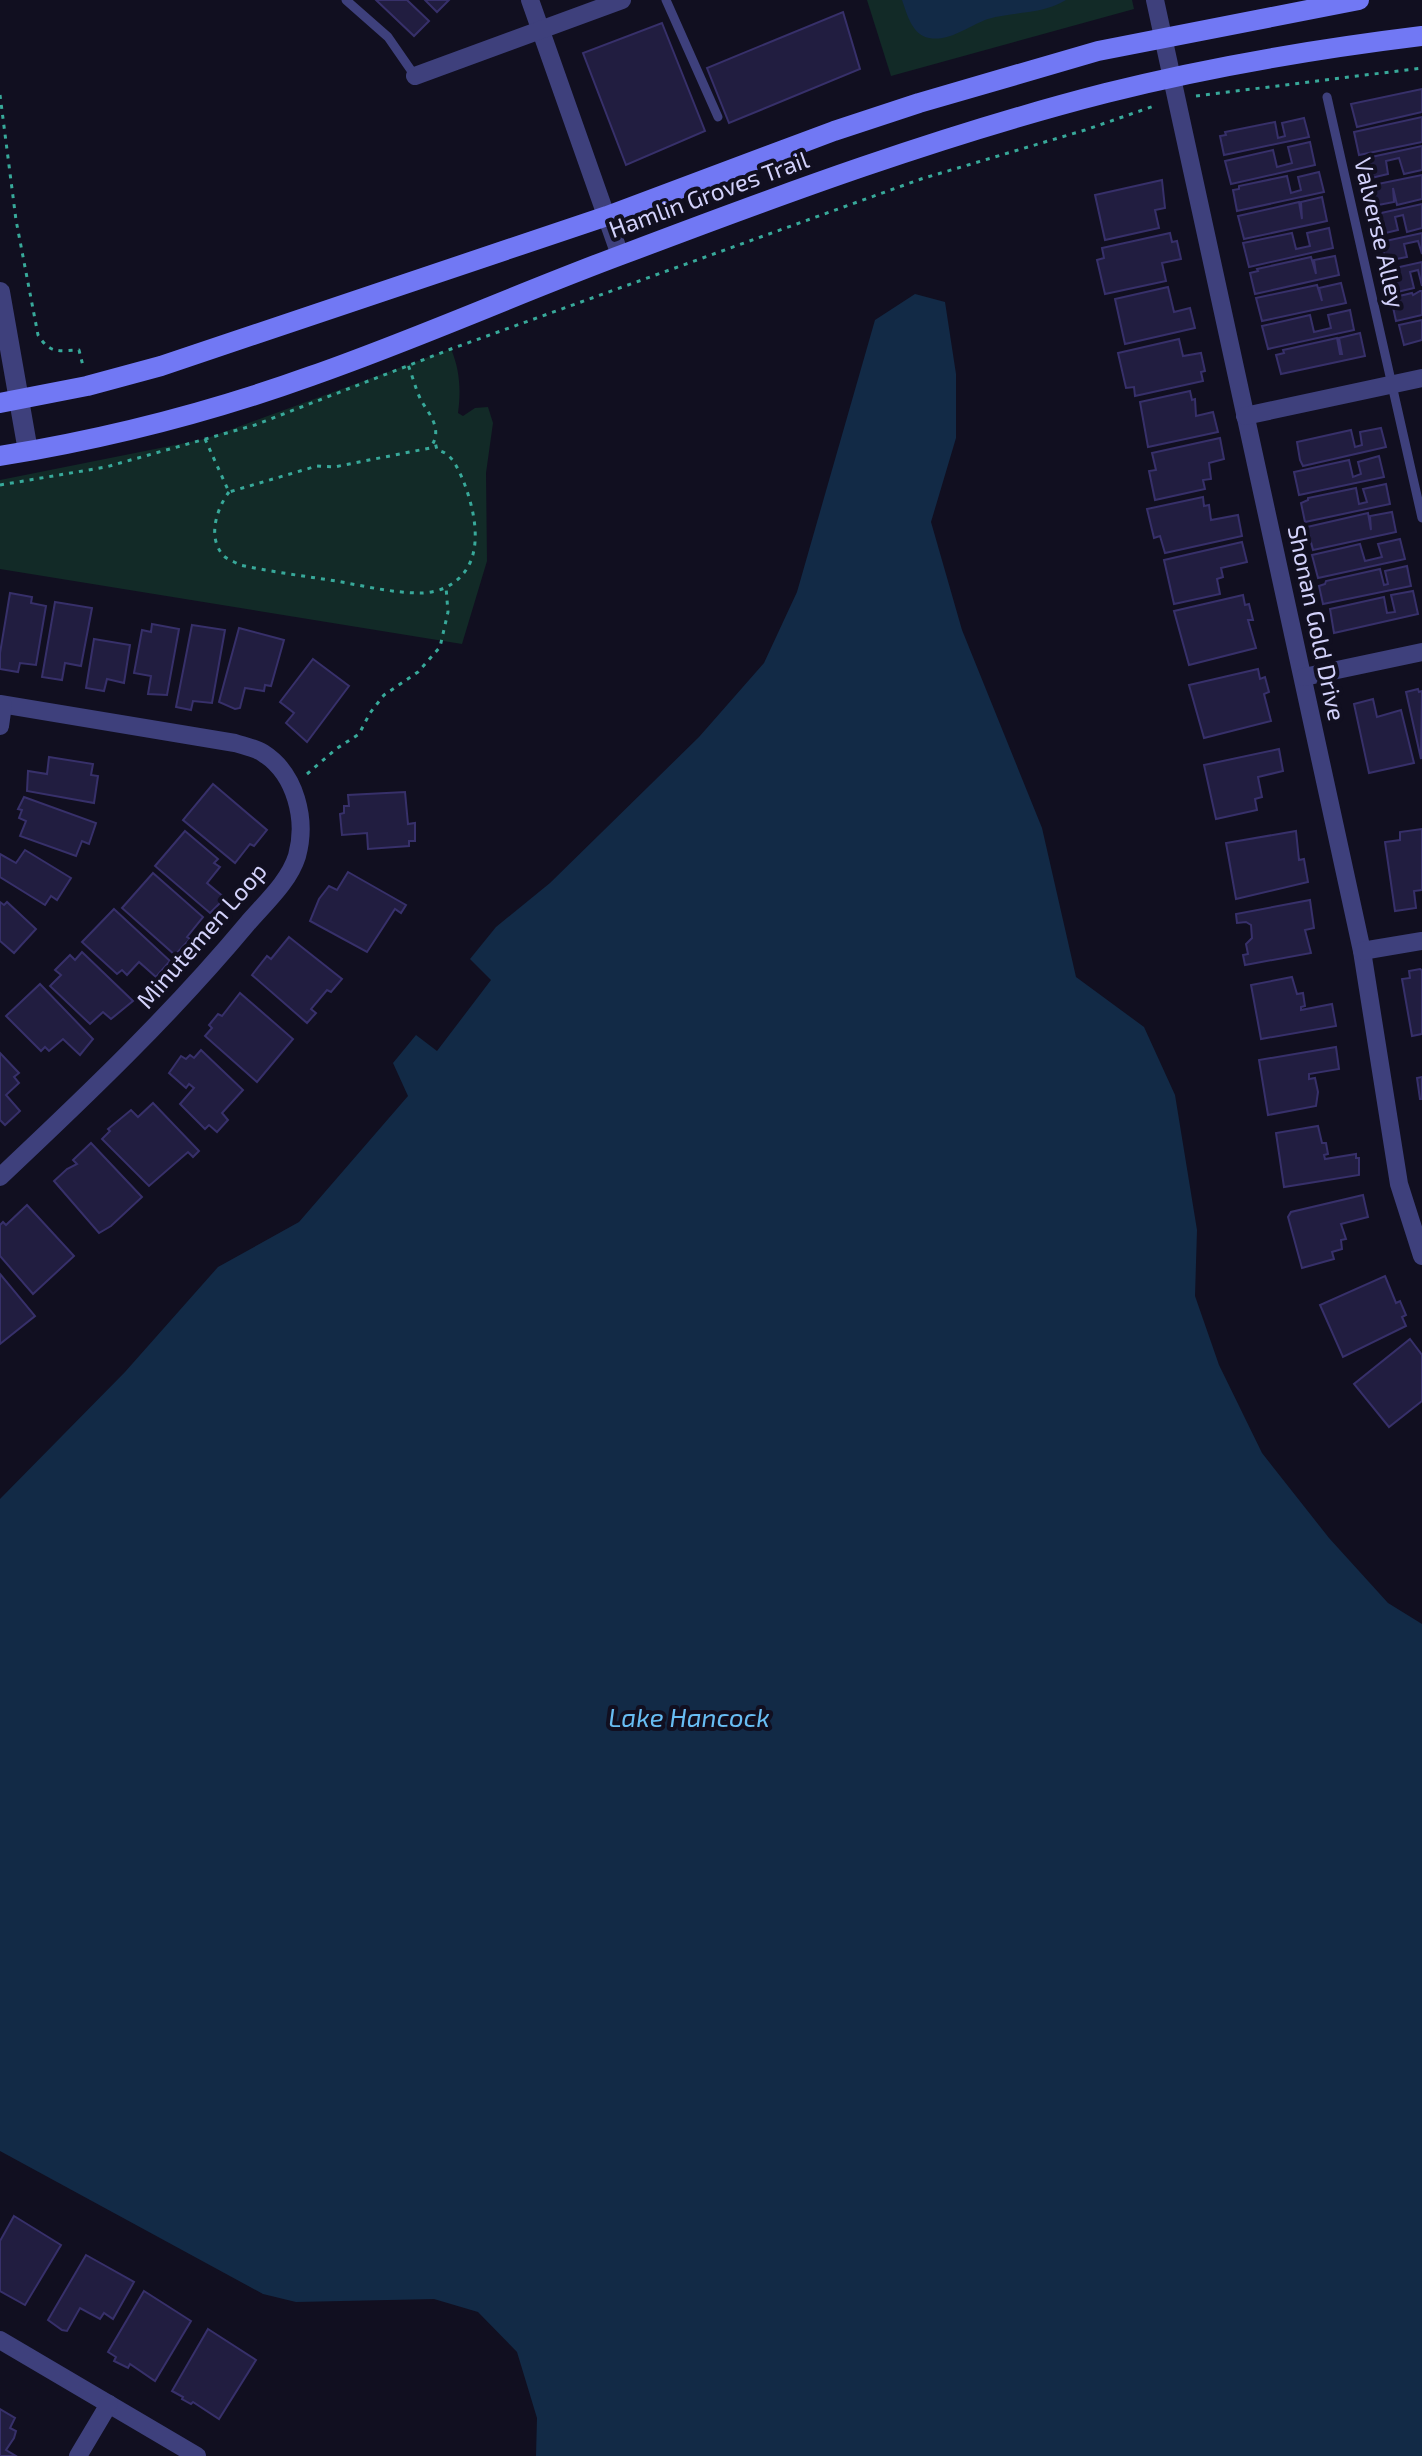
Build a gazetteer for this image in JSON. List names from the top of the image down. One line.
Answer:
{"streets":{"main road":["Hamlin Groves Trail"],"street":["Shonan Gold Drive","Minutemen Loop"],"lane":["Valverse Alley"]},"crossings":[["Hamlin Groves Trail","Shonan Gold Drive"]],"water":["Lake Hancock"]}
